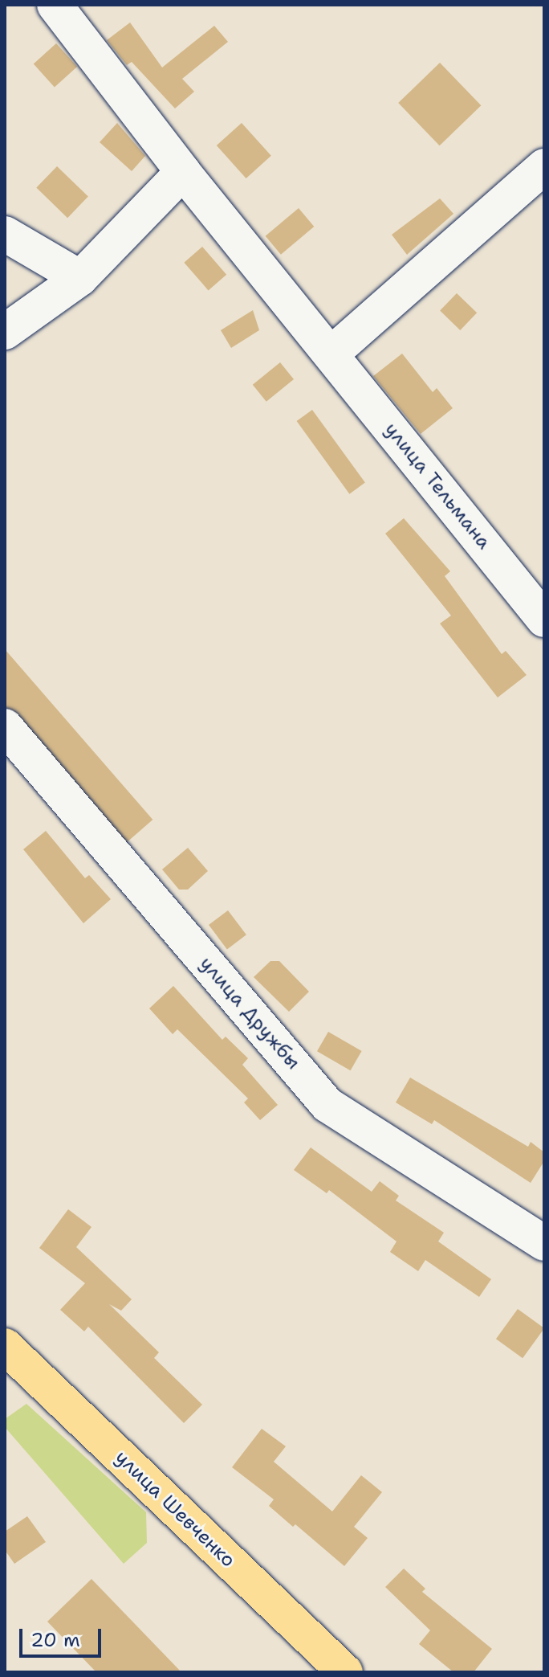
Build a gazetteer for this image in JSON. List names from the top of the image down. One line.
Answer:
{"streets":{"main road":["улица Шевченко"],"street":["улица Тельмана","улица Дружбы"]},"scale_bar":"20 m"}
